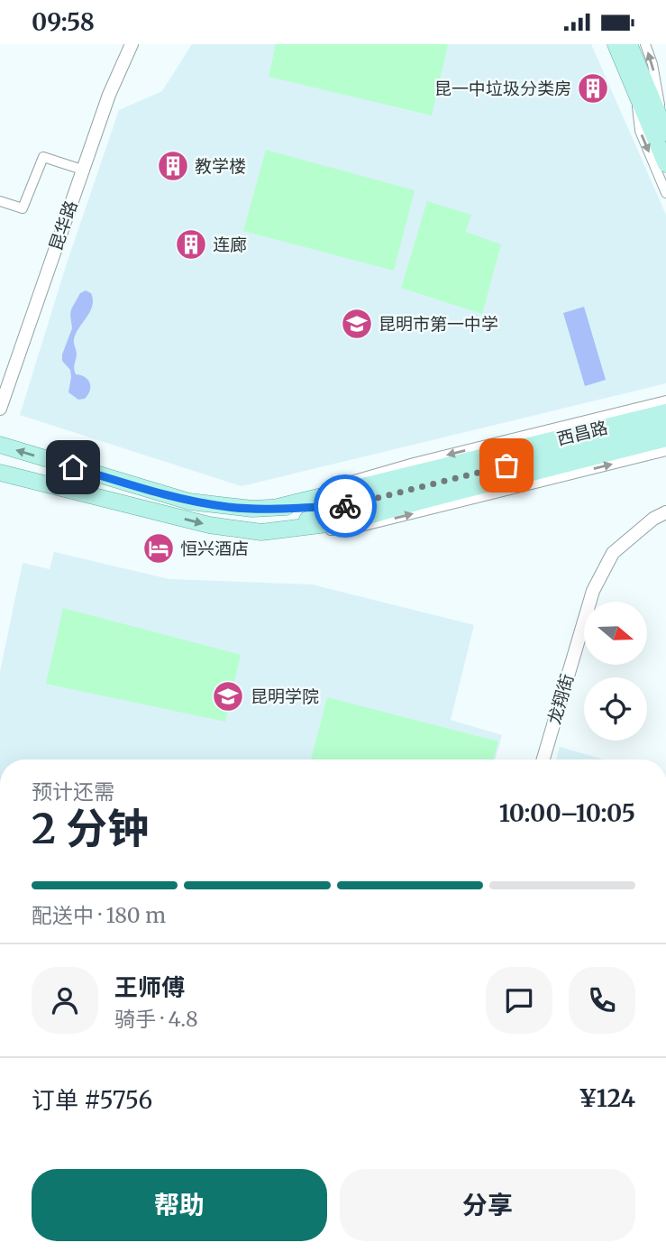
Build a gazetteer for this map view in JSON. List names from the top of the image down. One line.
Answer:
{"streets":{"main road":["西昌路"],"street":["昆华路","龙翔街"]},"places":{"building":["昆一中垃圾分类房","教学楼","连廊"],"school or university":["昆明市第一中学","昆明学院"],"hotel":["恒兴酒店"]},"north":"right","page":{"status":"09:58","heading":["2 分钟","预计还需","10:00–10:05"],"panel":["王师傅","骑手 · 4.8","订单 #5756","¥124"],"bar":"配送中 · 180 m","buttons":["帮助","分享"]}}
